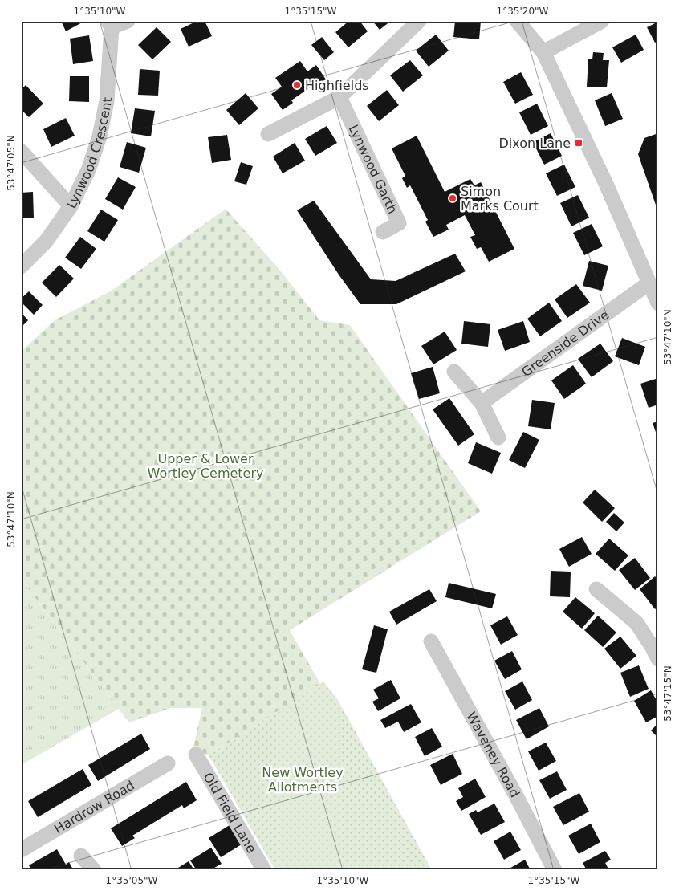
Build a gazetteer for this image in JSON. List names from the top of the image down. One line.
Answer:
{"streets":{"street":["Lynwood Crescent","Lynwood Garth","Greenside Drive","Waveney Road","Hardrow Road","Old Field Lane"]},"parks":["Upper & Lower Wortley Cemetery","New Wortley Allotments"],"places":{"other":["Highfields","Simon Marks Court"],"transit":["Dixon Lane"]},"coordinates":["1°35'10\"W","1°35'15\"W","1°35'20\"W","53°47'05\"N","53°47'10\"N","53°47'15\"N","1°35'05\"W"]}
